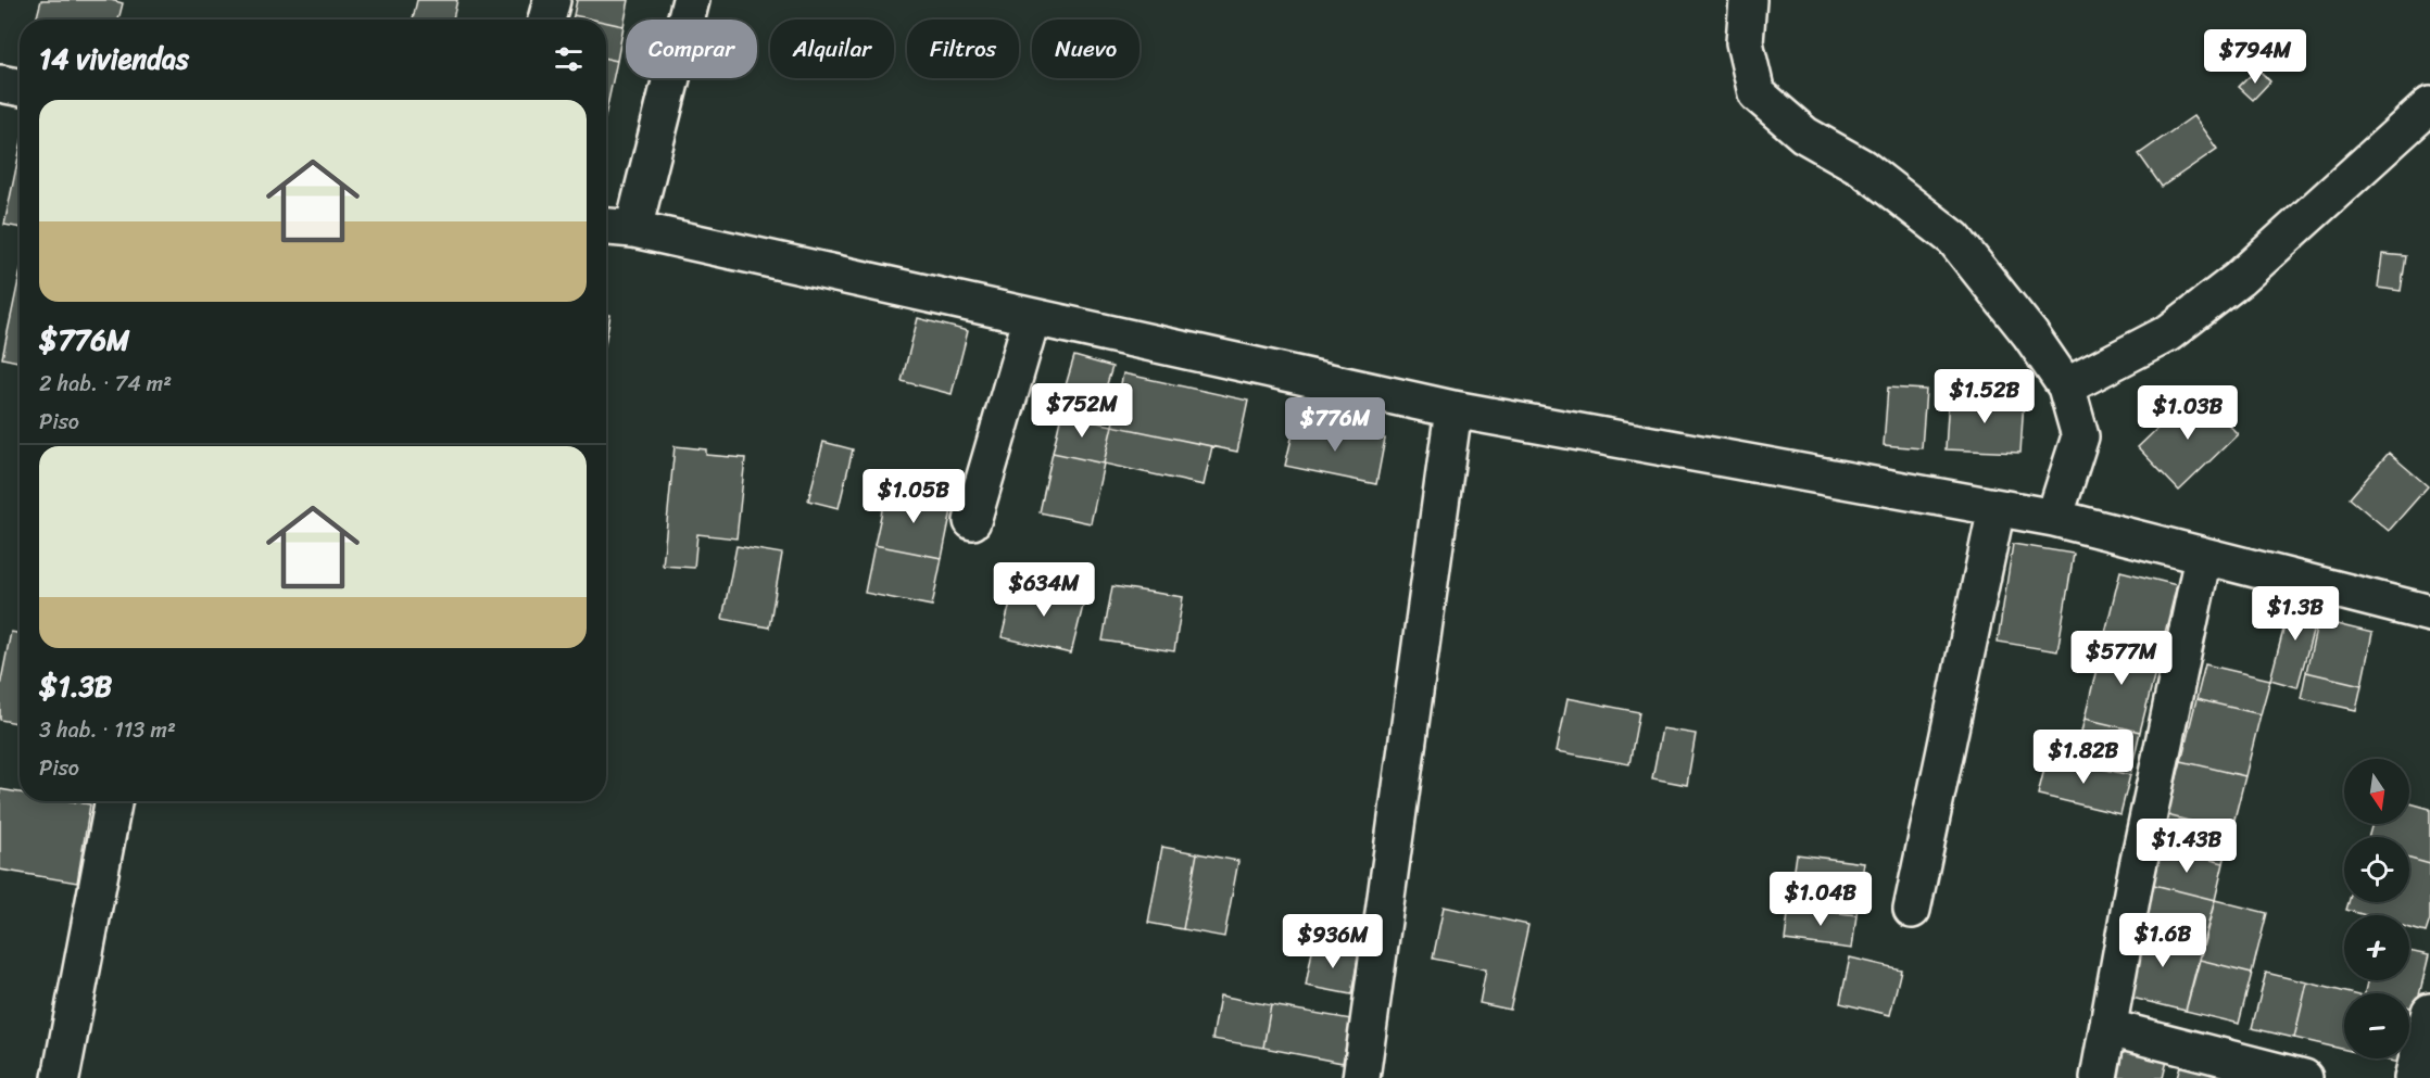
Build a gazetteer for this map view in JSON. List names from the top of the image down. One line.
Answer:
{"north":"bottom","page":{"chip":["Comprar","Alquilar","Filtros","Nuevo"],"heading":"14 viviendas","price":["$794M","$1.52B","$752M","$1.03B","$776M","$1.05B","$634M","$1.3B","$577M","$1.82B","$1.43B","$1.04B","$1.6B","$936M"],"list":[{"name":"$776M","note":"2 hab. · 74 m² · Piso"},{"name":"$1.3B","note":"3 hab. · 113 m² · Piso"}],"map_buttons":["+","−"]}}
